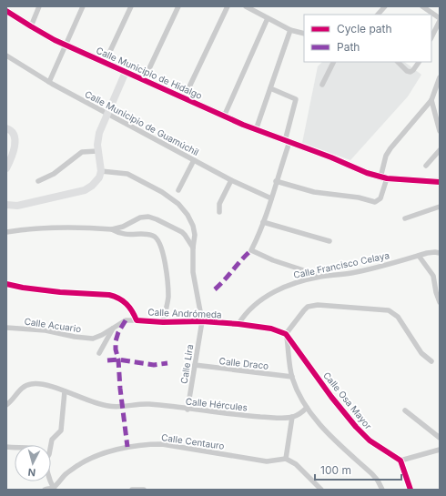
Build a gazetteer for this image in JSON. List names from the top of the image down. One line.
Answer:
{"streets":{"street":["Calle Municipio de Hidalgo","Calle Municipio de Guamúchil","Calle Francisco Celaya","Calle Andrómeda","Calle Acuario","Calle Draco","Calle Lira","Calle Osa Mayor","Calle Hércules","Calle Centauro"]},"crossings":[["Calle Francisco Celaya","Calle Andrómeda"],["Calle Andrómeda","Calle Acuario"],["Calle Andrómeda","Calle Lira"],["Calle Andrómeda","Calle Osa Mayor"],["Calle Draco","Calle Lira"],["Calle Lira","Calle Hércules"]],"legend":["Cycle path","Path"],"scale_bar":"100 m","north":"bottom"}
